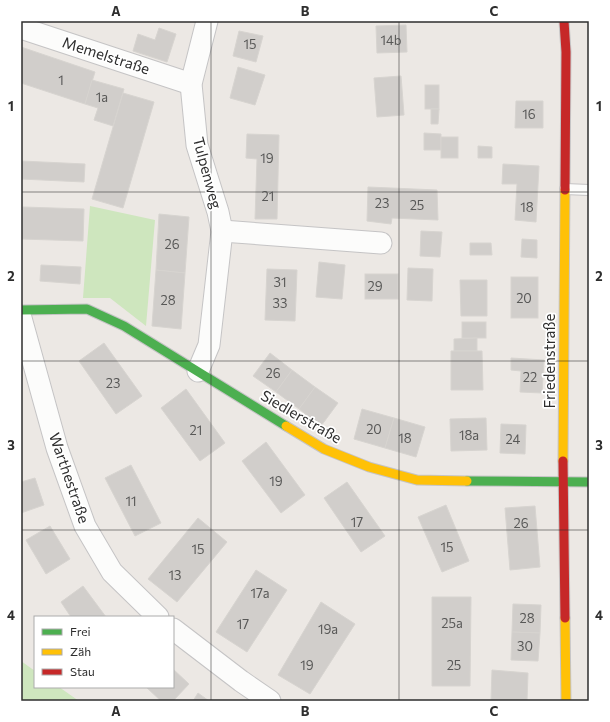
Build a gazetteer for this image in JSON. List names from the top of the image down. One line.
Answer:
{"streets":{"street":["Memelstraße","Tulpenweg","Friedenstraße","Siedlerstraße","Warthestraße"]},"crossings":[["Memelstraße","Tulpenweg"],["Tulpenweg","Siedlerstraße"],["Friedenstraße","Siedlerstraße"]],"house_numbers":["14b","15","1","1a","16","19","21","23","25","18","26","31","29","20","28","33","26","22","23","20","21","18a","18","24","19","11","17","26","15","15","13","17a","28","25a","17","19a","30","19","25"],"legend":["Frei","Zäh","Stau"],"grid":{"columns":["A","B","C"],"rows":["1","2","3","4"]}}
